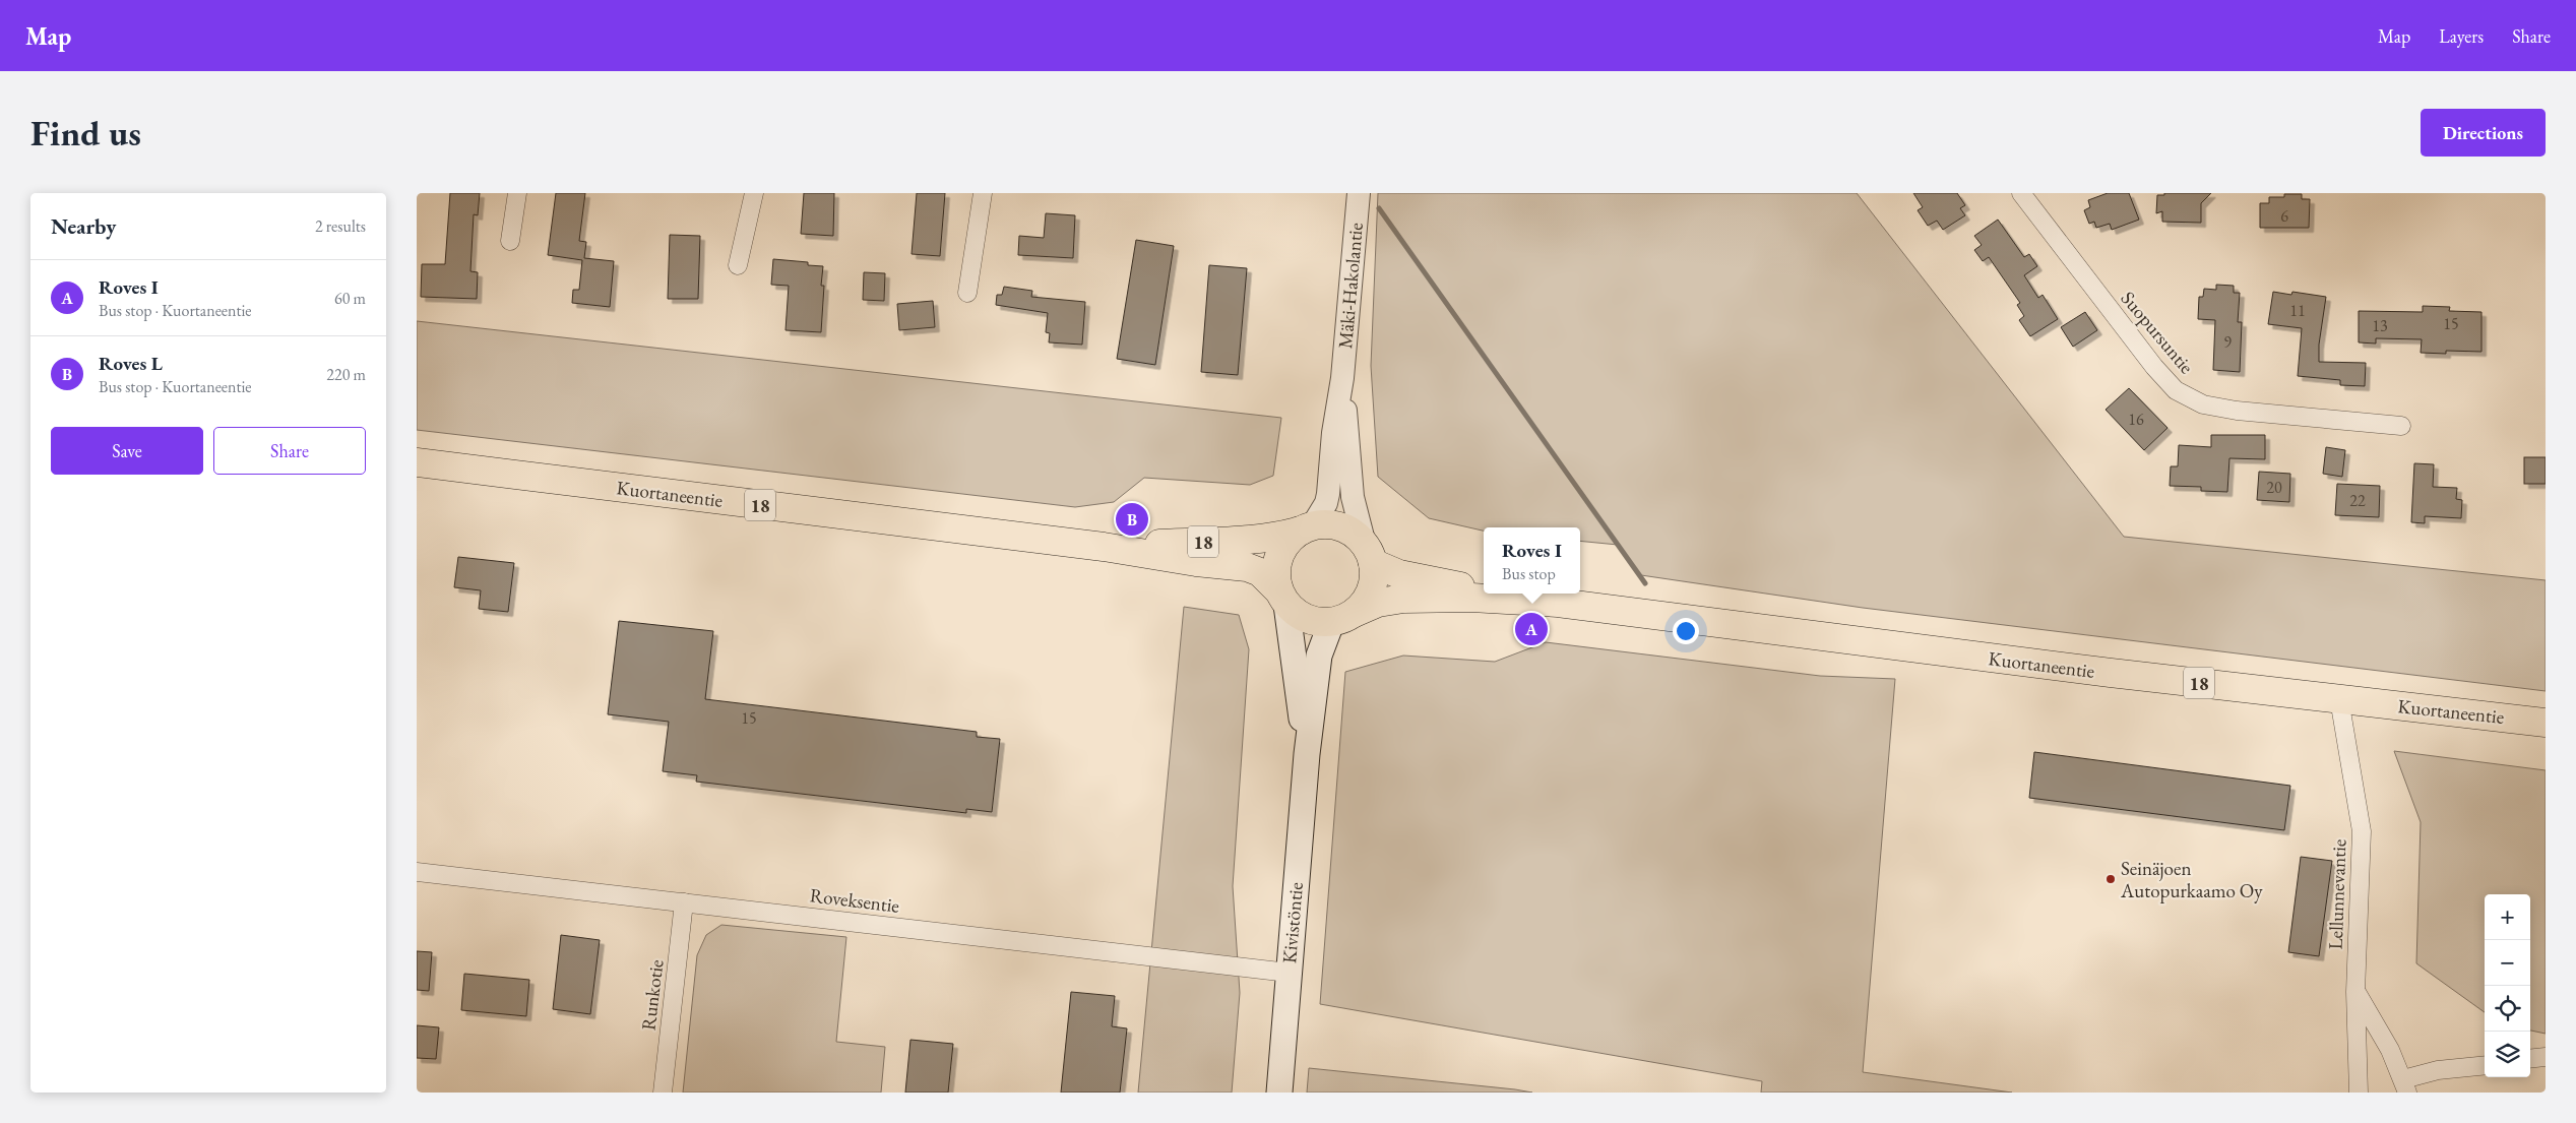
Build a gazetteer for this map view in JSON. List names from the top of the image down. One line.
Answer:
{"streets":{"highway":["Kuortaneentie","18"],"main road":["Kivistöntie"],"street":["Mäki-Hakolantie","Suopursuntie","Lellunnevantie","Roveksentie","Runkotie"]},"crossings":[["Mäki-Hakolantie","Kuortaneentie"],["Mäki-Hakolantie","18"],["Mäki-Hakolantie","Kivistöntie"],["Kuortaneentie","18"],["Kuortaneentie","Lellunnevantie"],["Kuortaneentie","Kivistöntie"],["18","Kivistöntie"],["Roveksentie","Kivistöntie"],["Roveksentie","Runkotie"]],"places":["Seinäjoen Autopurkaamo Oy"],"house_numbers":["6","11","15","13","9","16","20","22","15"],"page":{"header":"Map","nav":["Map","Layers","Share"],"buttons":["Directions",["Save","Share"]],"title":"Find us","heading":["Nearby","2 results"],"list":[{"mark":"A","name":"Roves I","note":"Bus stop · Kuortaneentie","value":"60 m"},{"mark":"B","name":"Roves L","note":"Bus stop · Kuortaneentie","value":"220 m"}],"pins":["B","A"],"popup":["Roves I","Bus stop"],"map_buttons":["+","−"]}}
